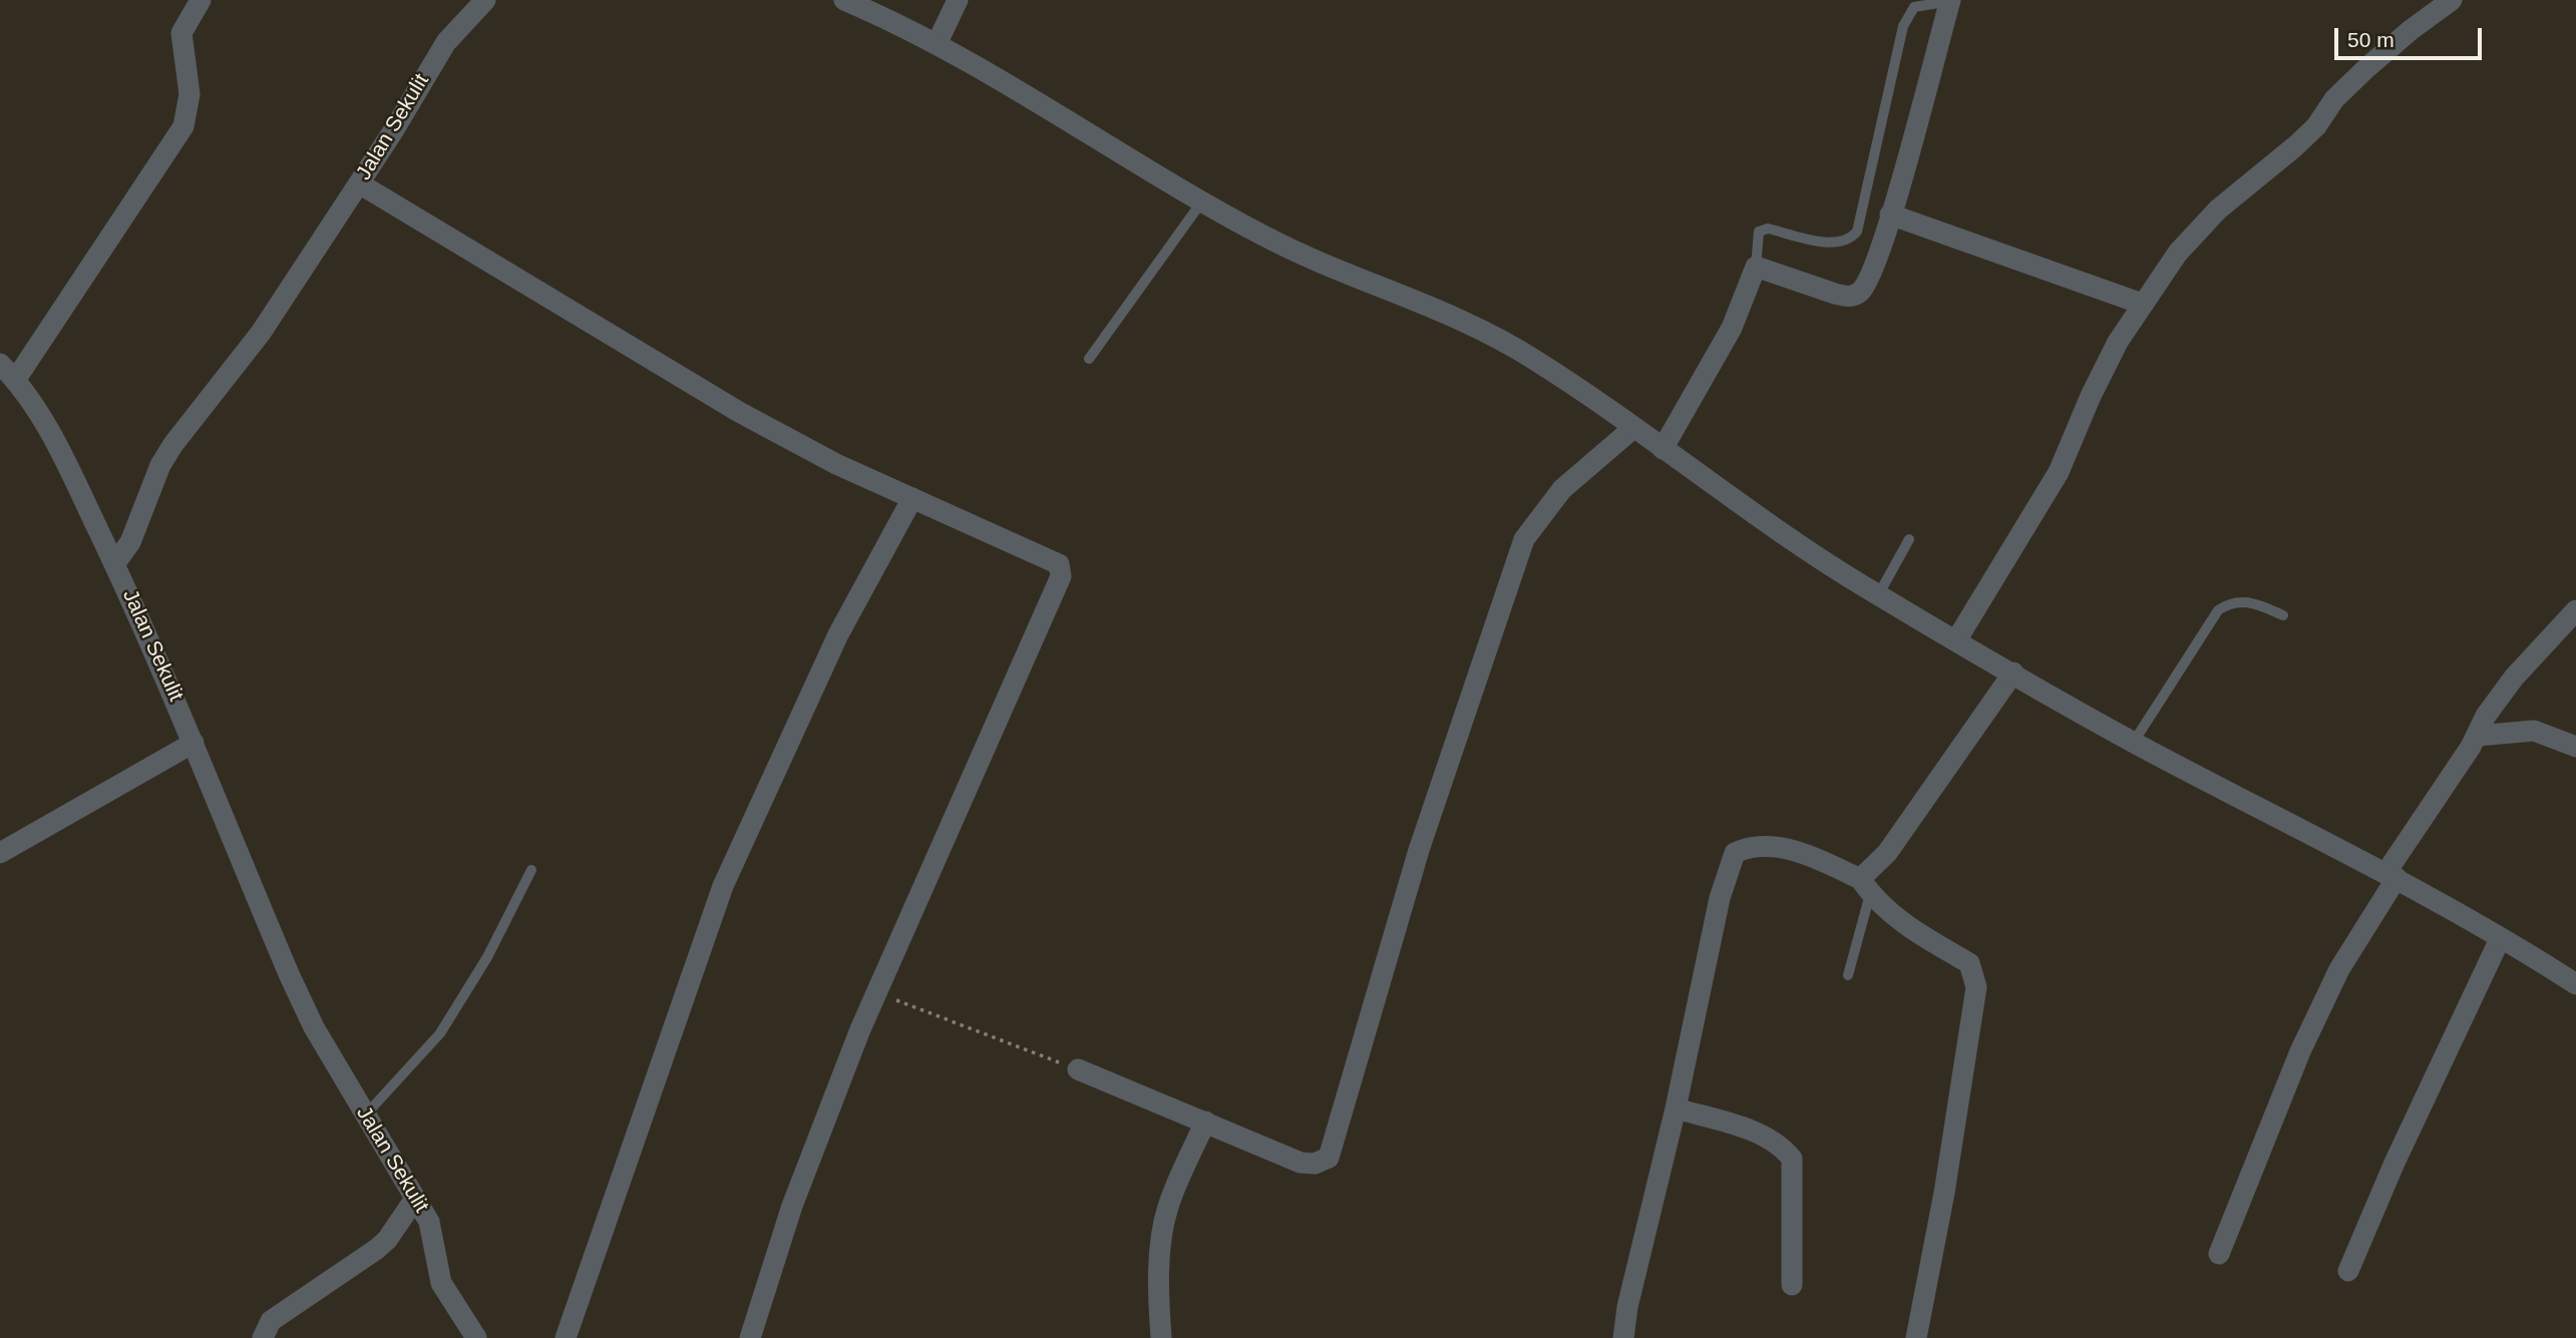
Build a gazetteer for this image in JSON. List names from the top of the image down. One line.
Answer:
{"streets":{"street":["Jalan Sekulit"]},"scale_bar":"50 m"}
